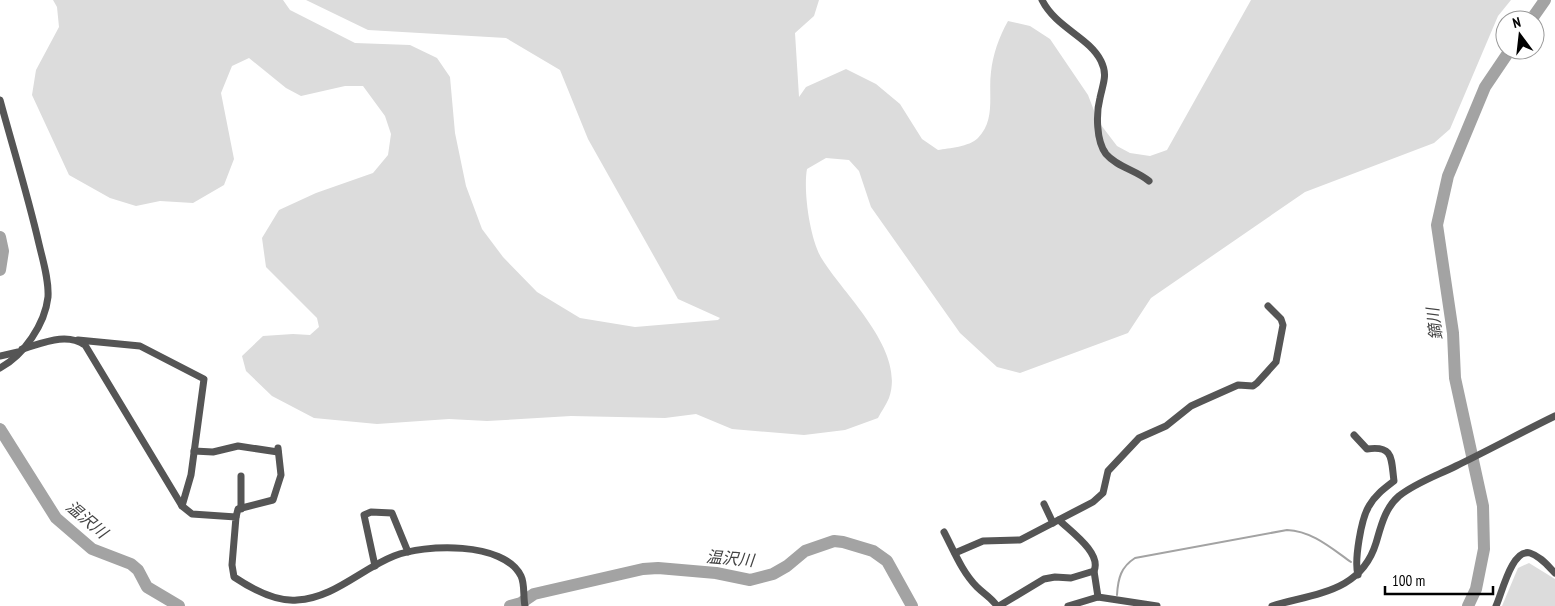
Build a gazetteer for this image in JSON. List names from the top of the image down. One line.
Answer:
{"water":["鏑川","温沢川"],"scale_bar":"100 m","north":"top"}
